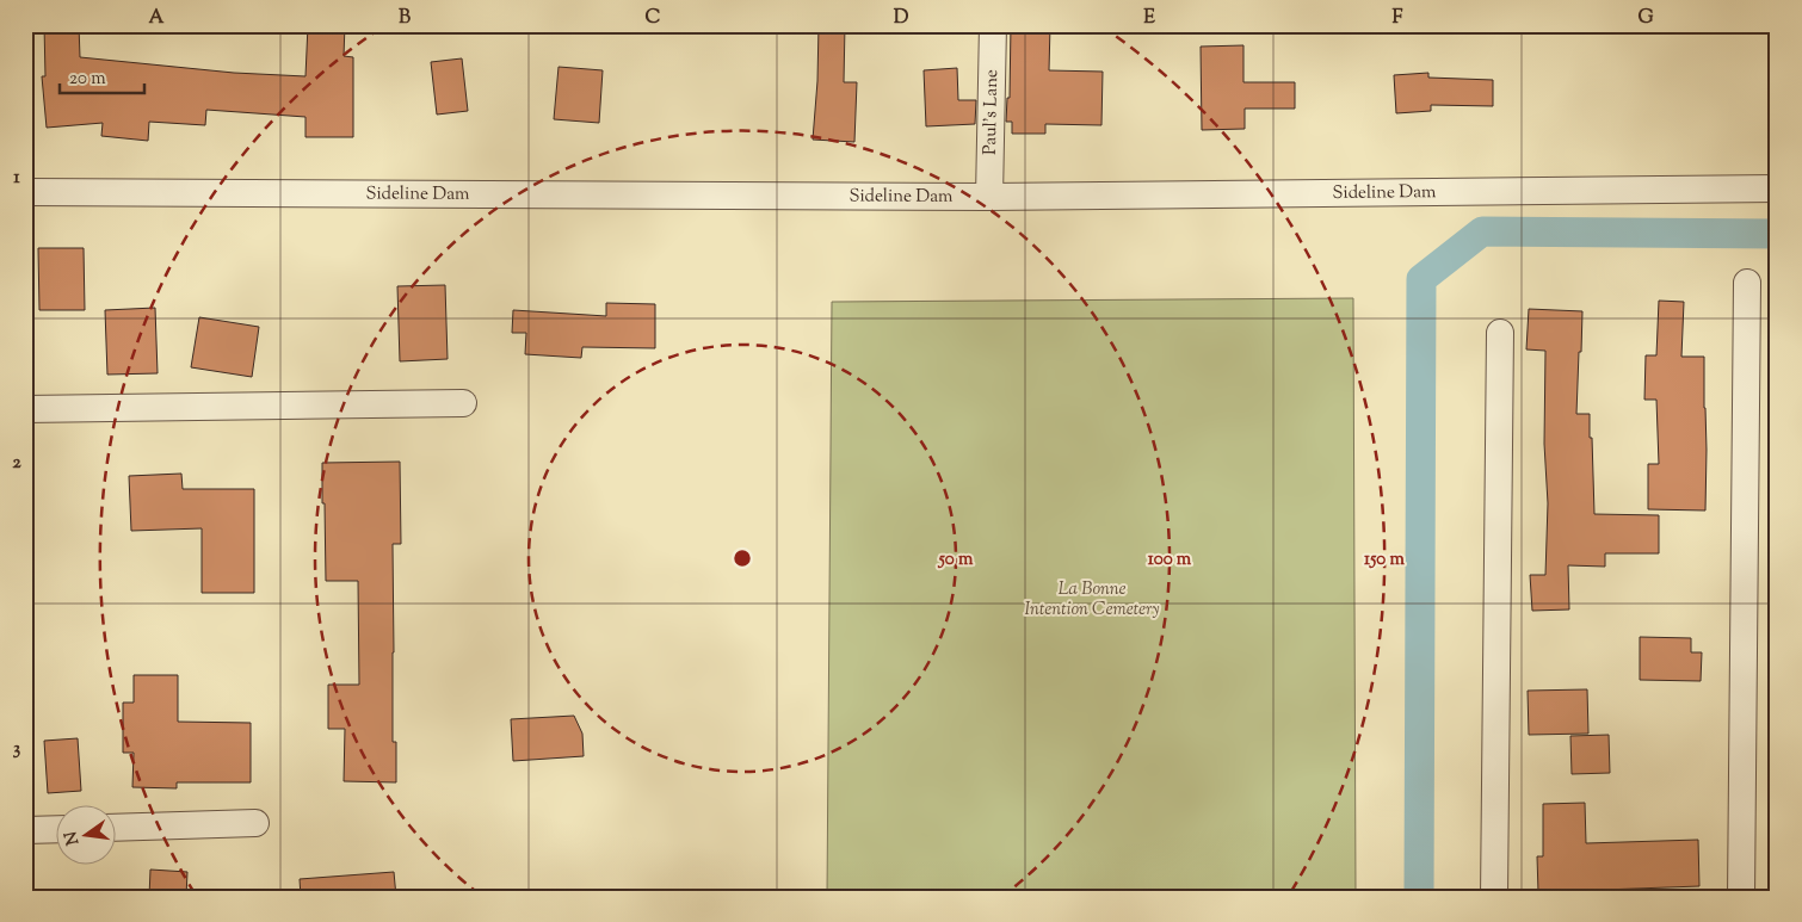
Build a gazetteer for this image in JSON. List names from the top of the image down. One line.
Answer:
{"streets":{"street":["Paul's Lane","Sideline Dam"]},"crossings":[["Paul's Lane","Sideline Dam"]],"parks":["La Bonne Intention Cemetery"],"scale_bar":"20 m","north":"left","grid":{"columns":["A","B","C","D","E","F","G"],"rows":["1","2","3"]},"rings":["50 m","100 m","150 m"]}
